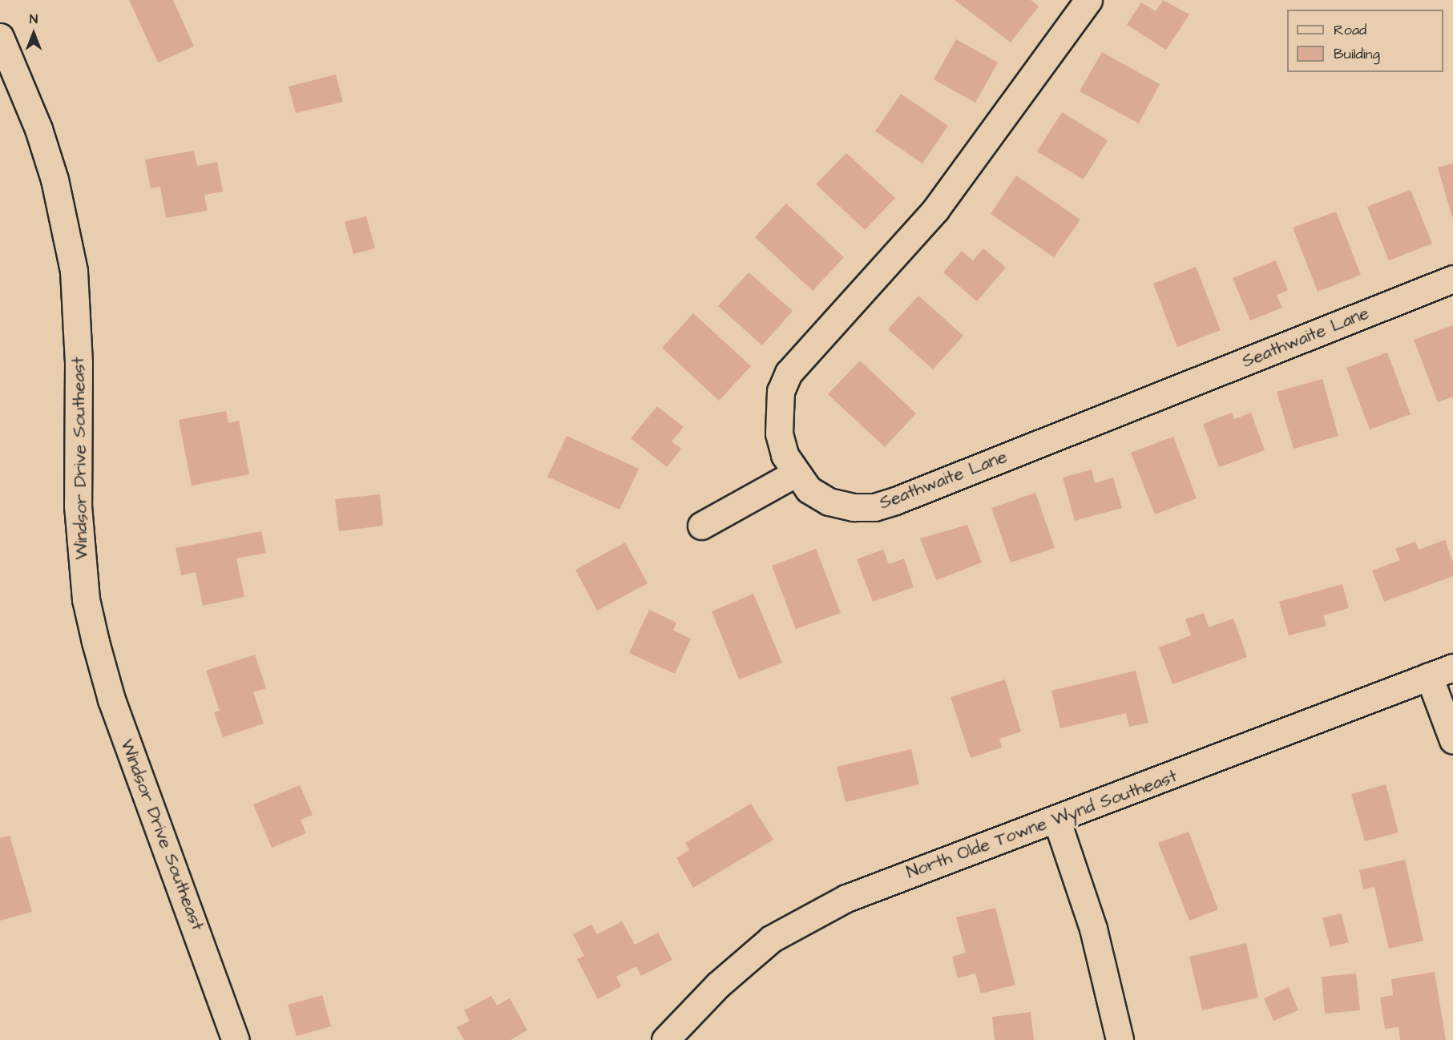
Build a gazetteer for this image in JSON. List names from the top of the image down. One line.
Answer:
{"streets":{"street":["Seathwaite Lane","Windsor Drive Southeast","North Olde Towne Wynd Southeast"]},"legend":["Road","Building"],"north":"top"}
